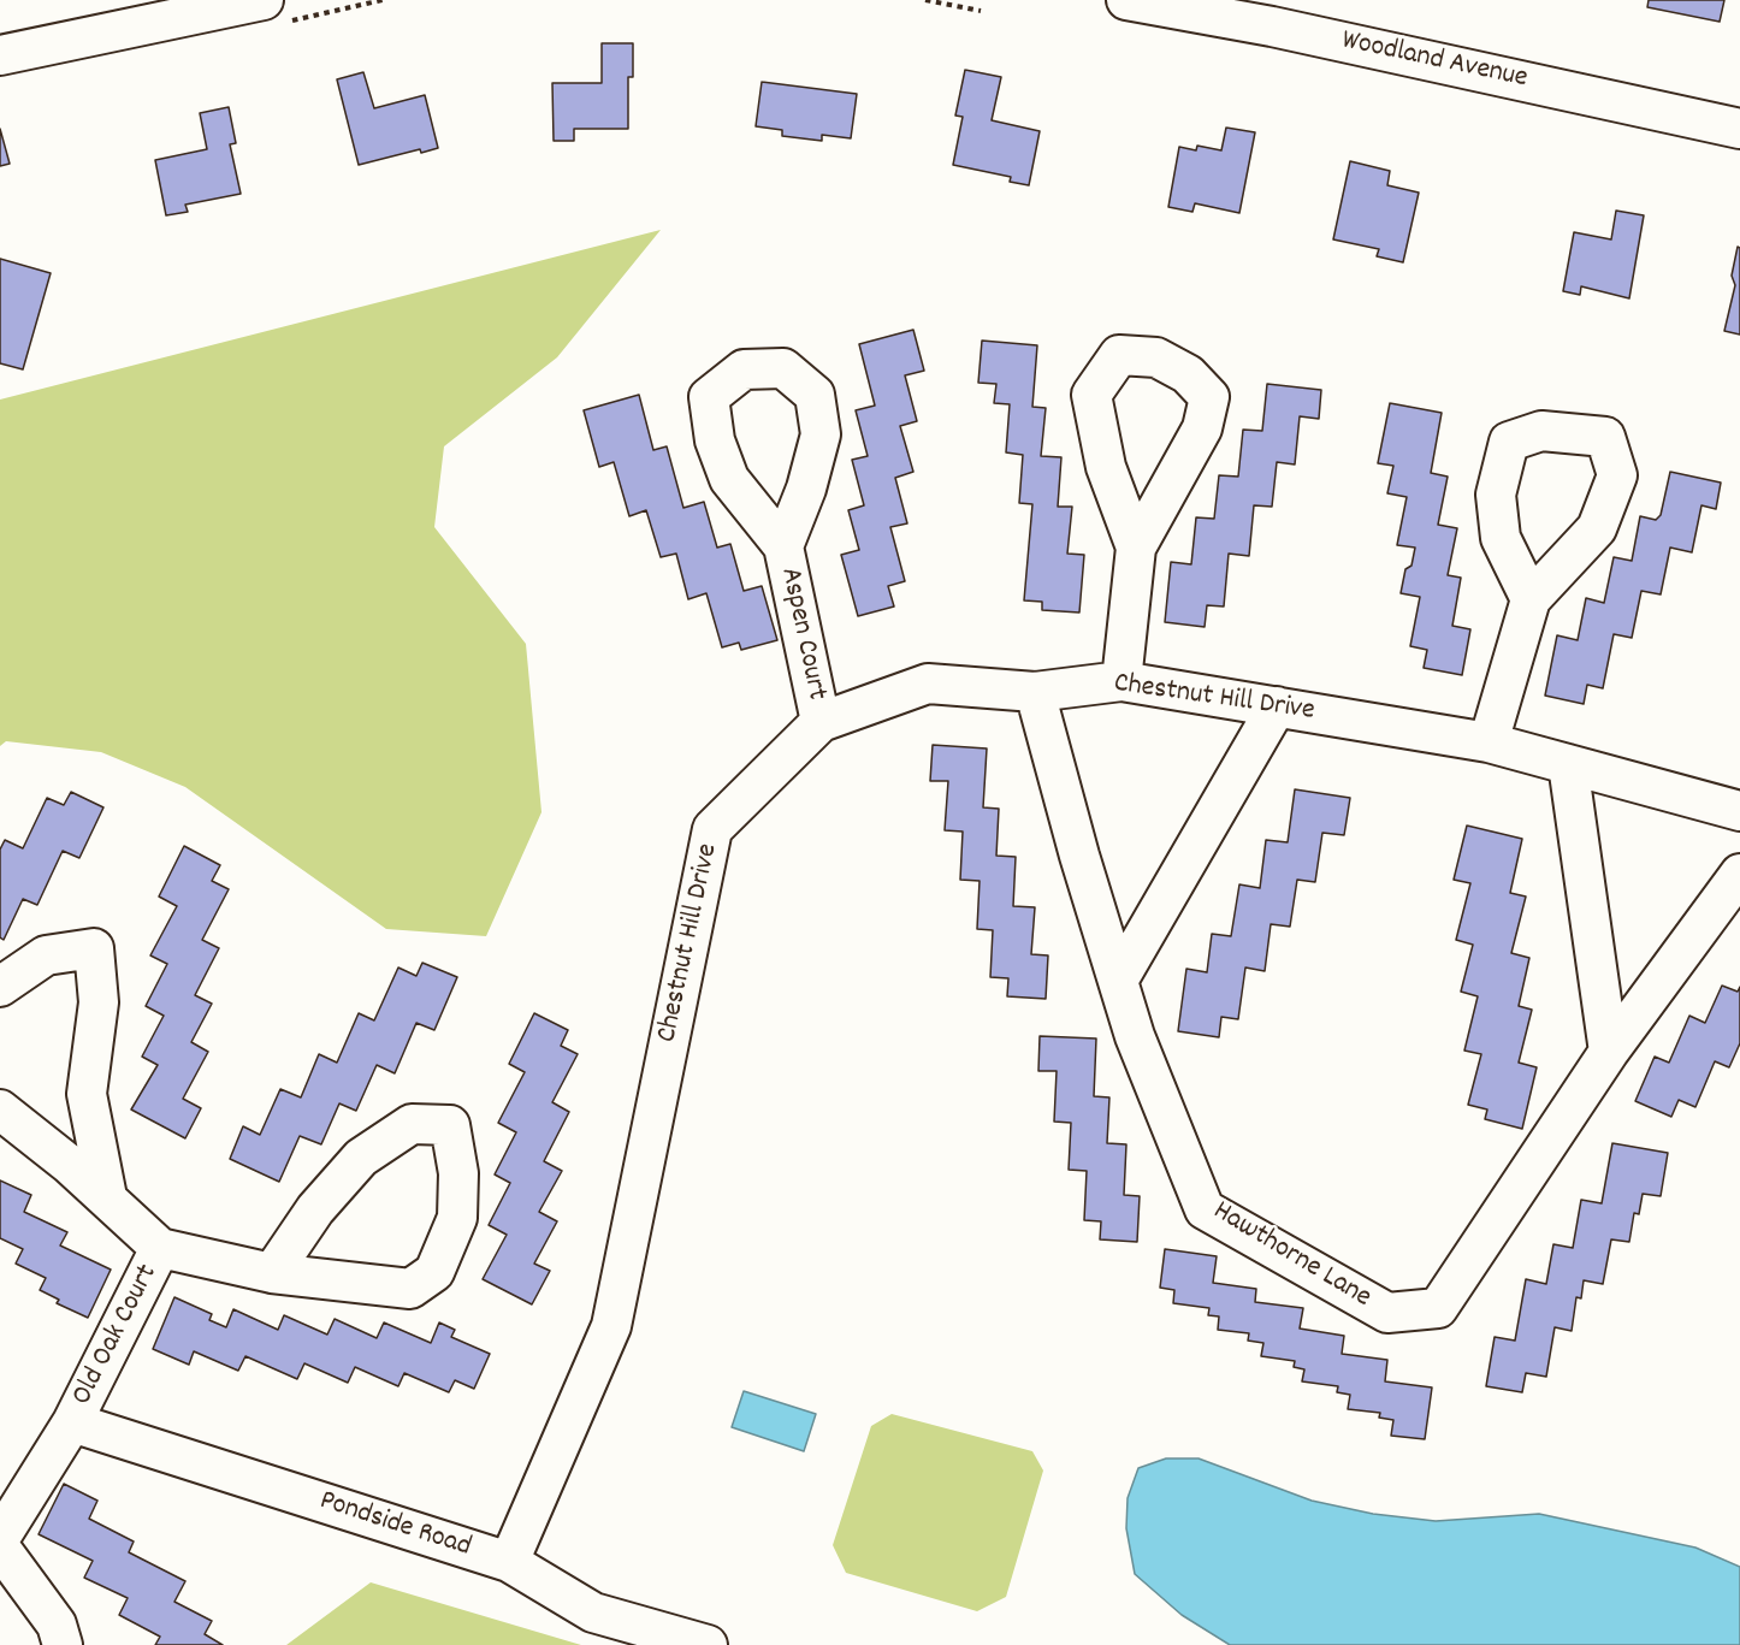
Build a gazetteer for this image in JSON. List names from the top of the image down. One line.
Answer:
{"streets":{"street":["Woodland Avenue","Aspen Court","Chestnut Hill Drive","Hawthorne Lane","Old Oak Court","Pondside Road"]},"crossings":[["Aspen Court","Chestnut Hill Drive"],["Chestnut Hill Drive","Hawthorne Lane"],["Chestnut Hill Drive","Pondside Road"],["Old Oak Court","Pondside Road"]]}
